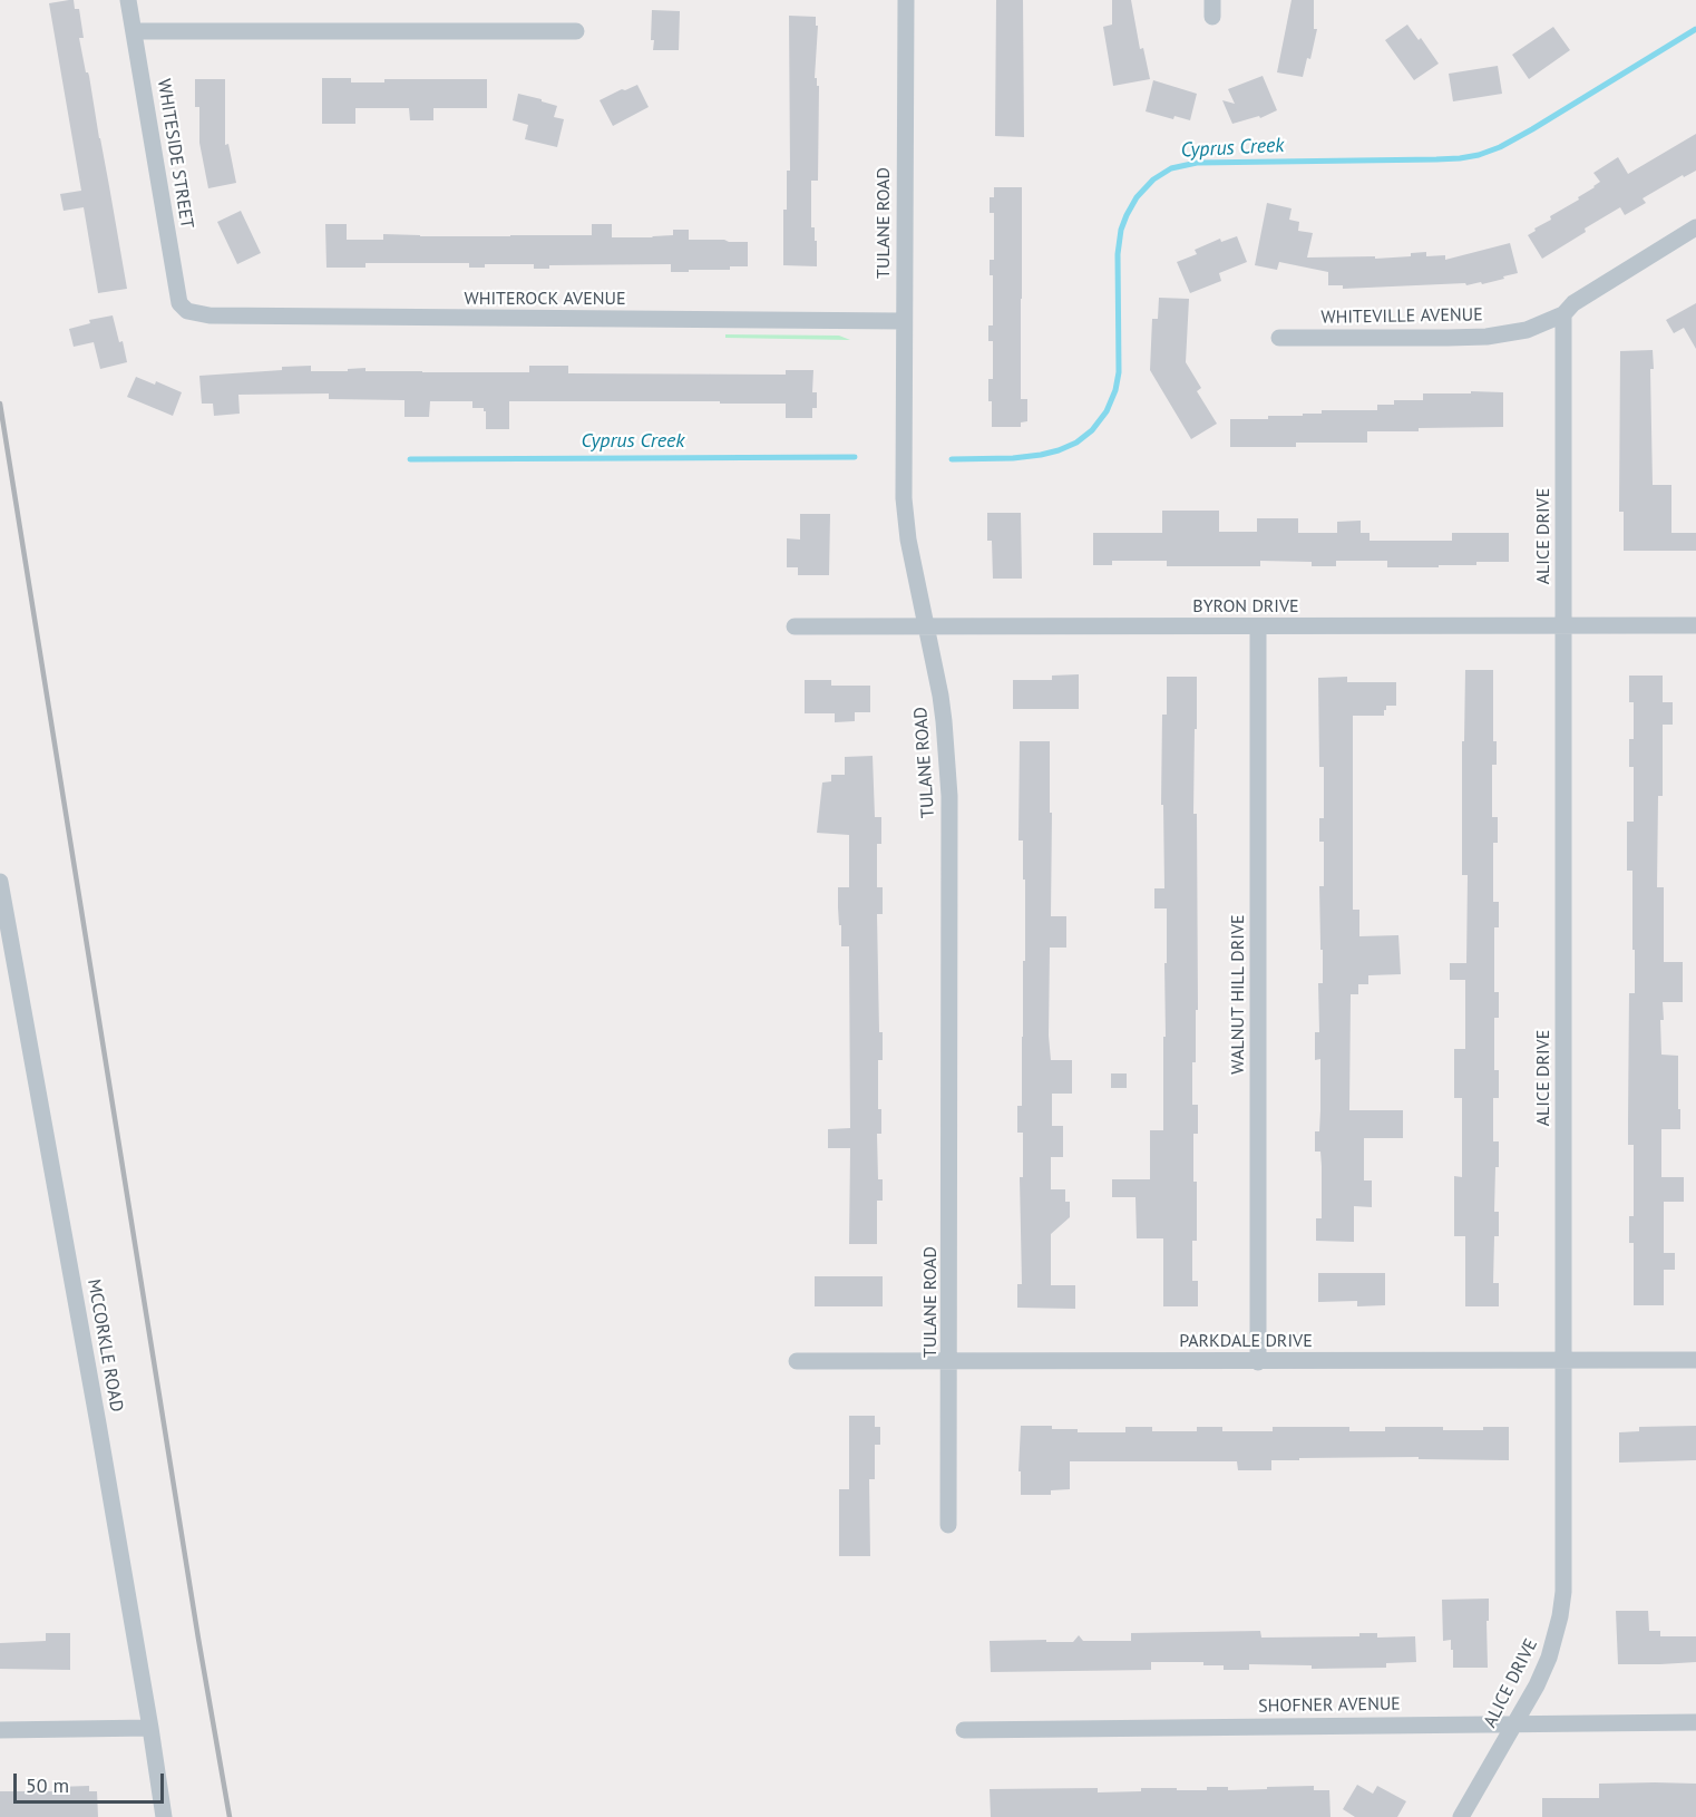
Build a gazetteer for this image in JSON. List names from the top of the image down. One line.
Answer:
{"streets":{"street":["WHITESIDE STREET","TULANE ROAD","WHITEROCK AVENUE","WHITEVILLE AVENUE","ALICE DRIVE","BYRON DRIVE","WALNUT HILL DRIVE","PARKDALE DRIVE","MCCORKLE ROAD","SHOFNER AVENUE"]},"crossings":[["WHITESIDE STREET","WHITEROCK AVENUE"],["TULANE ROAD","WHITEROCK AVENUE"],["TULANE ROAD","BYRON DRIVE"],["TULANE ROAD","PARKDALE DRIVE"],["WHITEVILLE AVENUE","ALICE DRIVE"],["ALICE DRIVE","BYRON DRIVE"],["ALICE DRIVE","PARKDALE DRIVE"],["ALICE DRIVE","SHOFNER AVENUE"],["BYRON DRIVE","WALNUT HILL DRIVE"],["WALNUT HILL DRIVE","PARKDALE DRIVE"]],"water":["Cyprus Creek"],"scale_bar":"50 m"}
